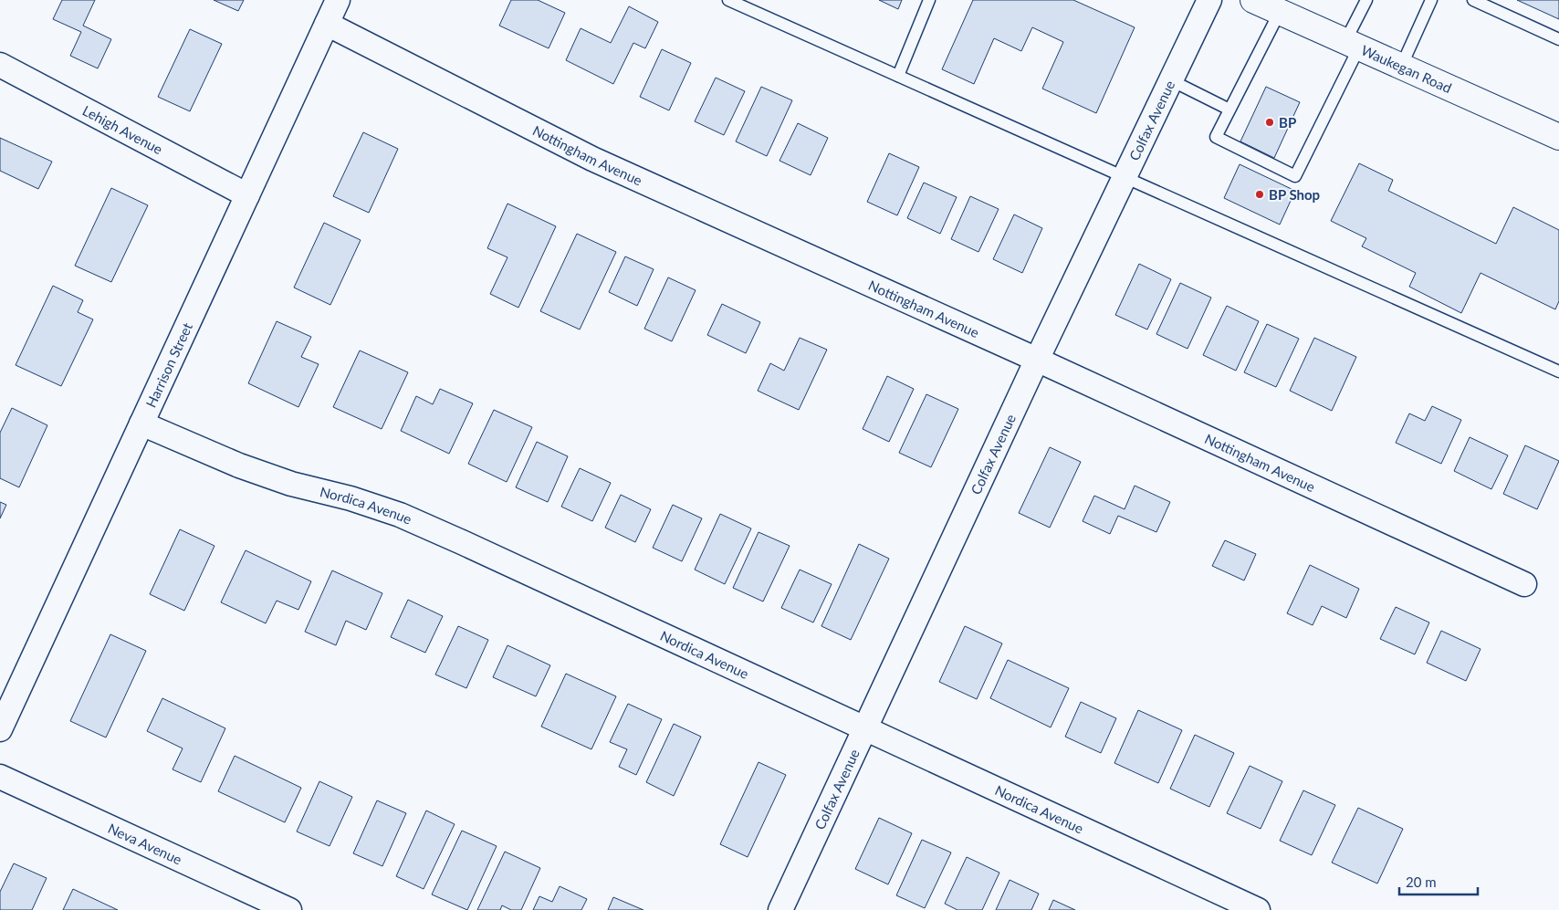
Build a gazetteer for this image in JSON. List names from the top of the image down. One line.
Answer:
{"streets":{"main road":["Waukegan Road"],"street":["Colfax Avenue","Lehigh Avenue","Nottingham Avenue","Harrison Street","Nordica Avenue","Neva Avenue"]},"crossings":[["Colfax Avenue","Nottingham Avenue"],["Colfax Avenue","Nordica Avenue"],["Lehigh Avenue","Harrison Street"],["Nottingham Avenue","Harrison Street"],["Harrison Street","Nordica Avenue"]],"places":["BP","BP Shop"],"scale_bar":"20 m"}
